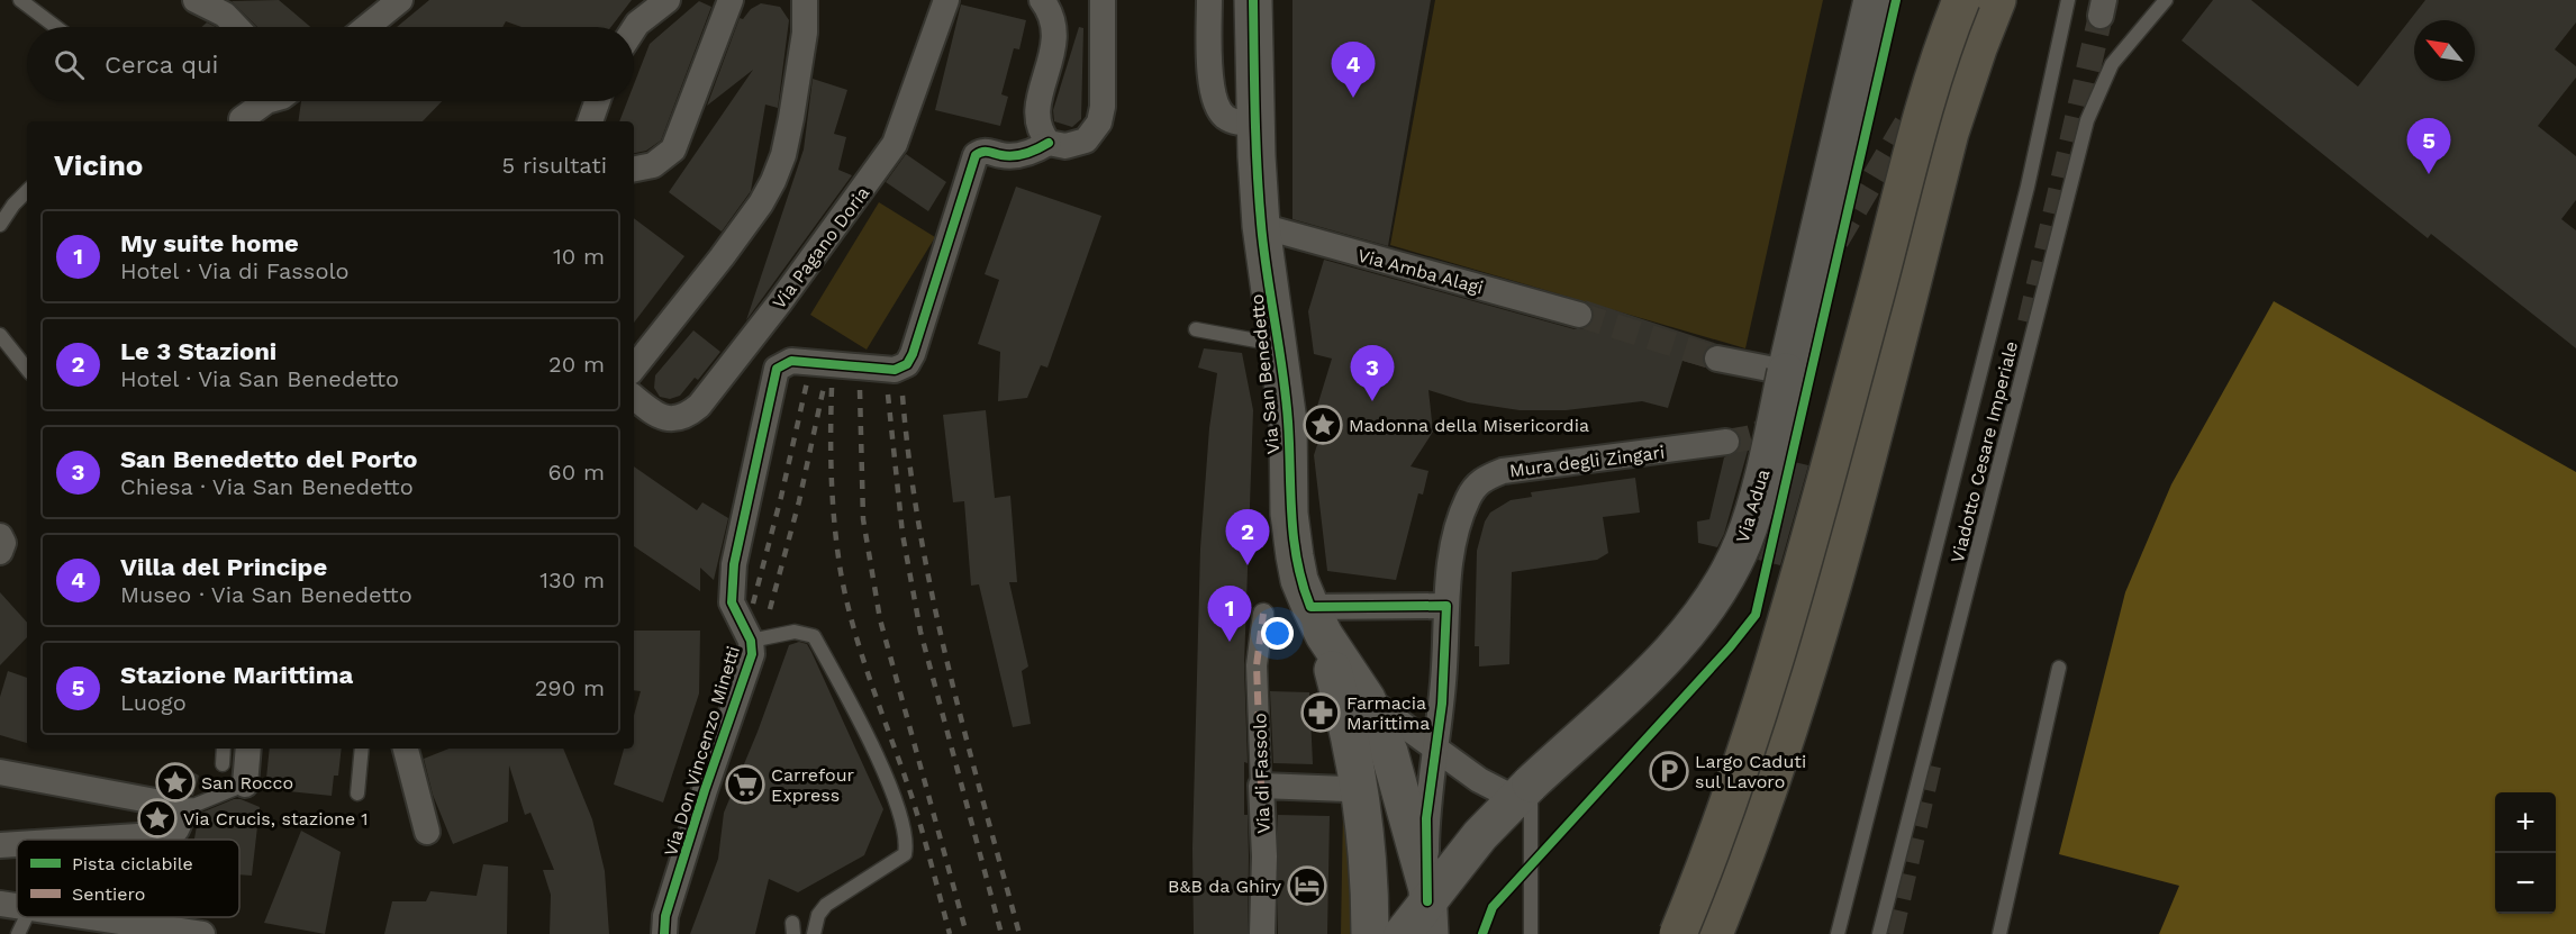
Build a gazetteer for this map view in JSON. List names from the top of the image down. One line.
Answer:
{"streets":{"main road":["Via San Benedetto","Via Adua"],"street":["Via Pagano Doria","Via Amba Alagi","Mura degli Zingari","Via Don Vincenzo Minetti","Via di Fassolo"],"lane":["Viadotto Cesare Imperiale"]},"crossings":[["Via Amba Alagi","Via San Benedetto"],["Via San Benedetto","Mura degli Zingari"],["Via San Benedetto","Via Adua"],["Mura degli Zingari","Via Adua"]],"places":{"place":["Madonna della Misericordia","San Rocco","Via Crucis, stazione 1"],"pharmacy":["Farmacia Marittima"],"parking":["Largo Caduti sul Lavoro"],"supermarket":["Carrefour Express"],"hotel":["B&B da Ghiry"]},"legend":["Pista ciclabile","Sentiero"],"north":"top left","page":{"search":"Cerca qui","pins":["4","5","3","2","1"],"heading":["Vicino","5 risultati"],"list":[{"mark":"1","name":"My suite home","note":"Hotel · Via di Fassolo","value":"10 m"},{"mark":"2","name":"Le 3 Stazioni","note":"Hotel · Via San Benedetto","value":"20 m"},{"mark":"3","name":"San Benedetto del Porto","note":"Chiesa · Via San Benedetto","value":"60 m"},{"mark":"4","name":"Villa del Principe","note":"Museo · Via San Benedetto","value":"130 m"},{"mark":"5","name":"Stazione Marittima","note":"Luogo","value":"290 m"}],"map_buttons":["+","−"]}}
